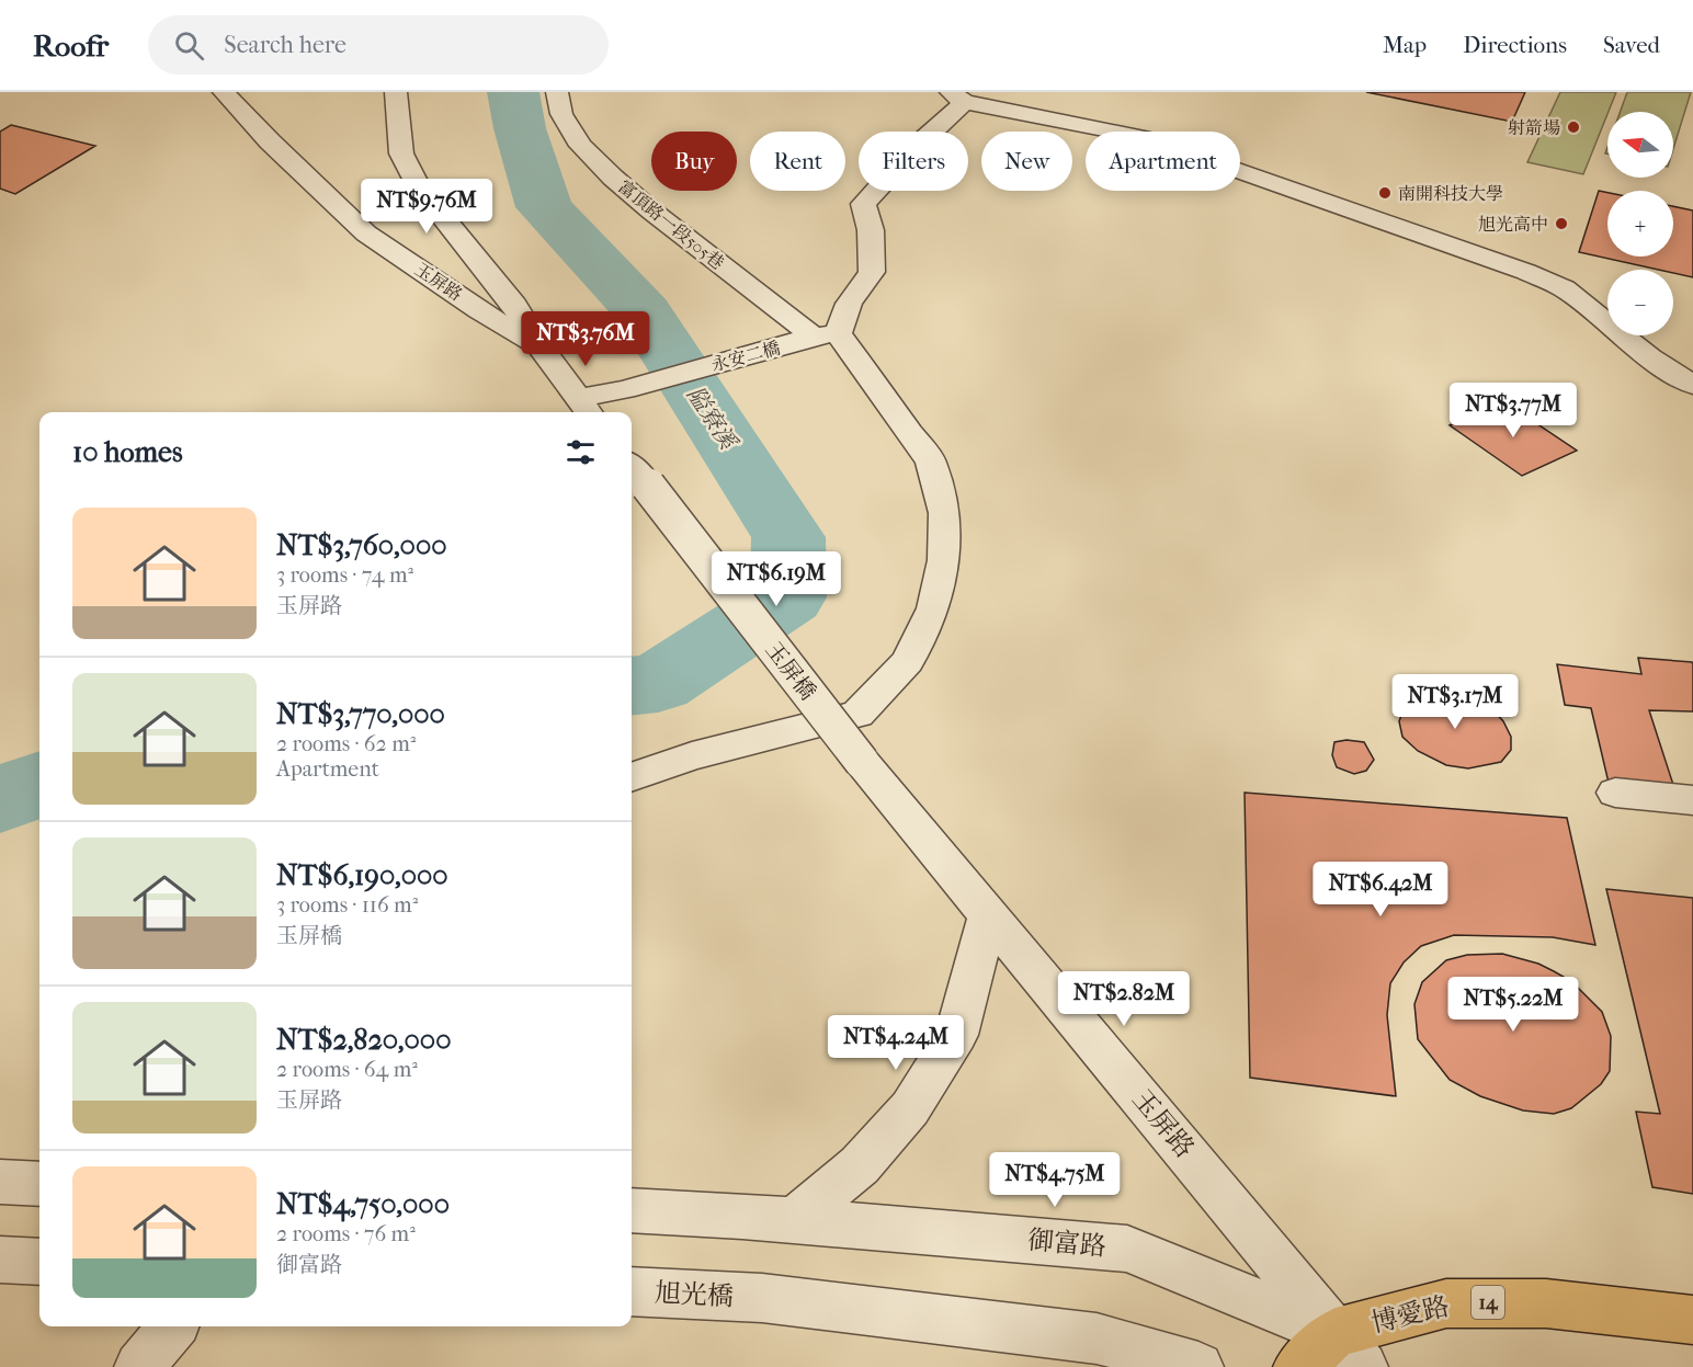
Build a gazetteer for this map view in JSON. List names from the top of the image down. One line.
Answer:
{"streets":{"main road":["14","博愛路"],"street":["富頂路一段505巷","玉屏路","永安二橋","玉屏橋","御富路","旭光橋"]},"crossings":[["富頂路一段505巷","永安二橋"],["玉屏路","永安二橋"],["玉屏路","玉屏橋"],["玉屏路","御富路"],["玉屏路","博愛路"],["御富路","博愛路"]],"water":["隘寮溪"],"places":["射箭場","南開科技大學","旭光高中"],"north":"left","page":{"header":"Roofr","search":"Search here","nav":["Map","Directions","Saved"],"map_buttons":["+","−"],"chip":["Buy","Rent","Filters","New","Apartment"],"price":["NT$9.76M","NT$3.76M","NT$3.77M","NT$6.19M","NT$3.17M","NT$6.42M","NT$2.82M","NT$5.22M","NT$4.24M","NT$4.75M"],"heading":"10 homes","list":[{"name":"NT$3,760,000","note":"3 rooms · 74 m² · 玉屏路"},{"name":"NT$3,770,000","note":"2 rooms · 62 m² · Apartment"},{"name":"NT$6,190,000","note":"3 rooms · 116 m² · 玉屏橋"},{"name":"NT$2,820,000","note":"2 rooms · 64 m² · 玉屏路"},{"name":"NT$4,750,000","note":"2 rooms · 76 m² · 御富路"}]}}
